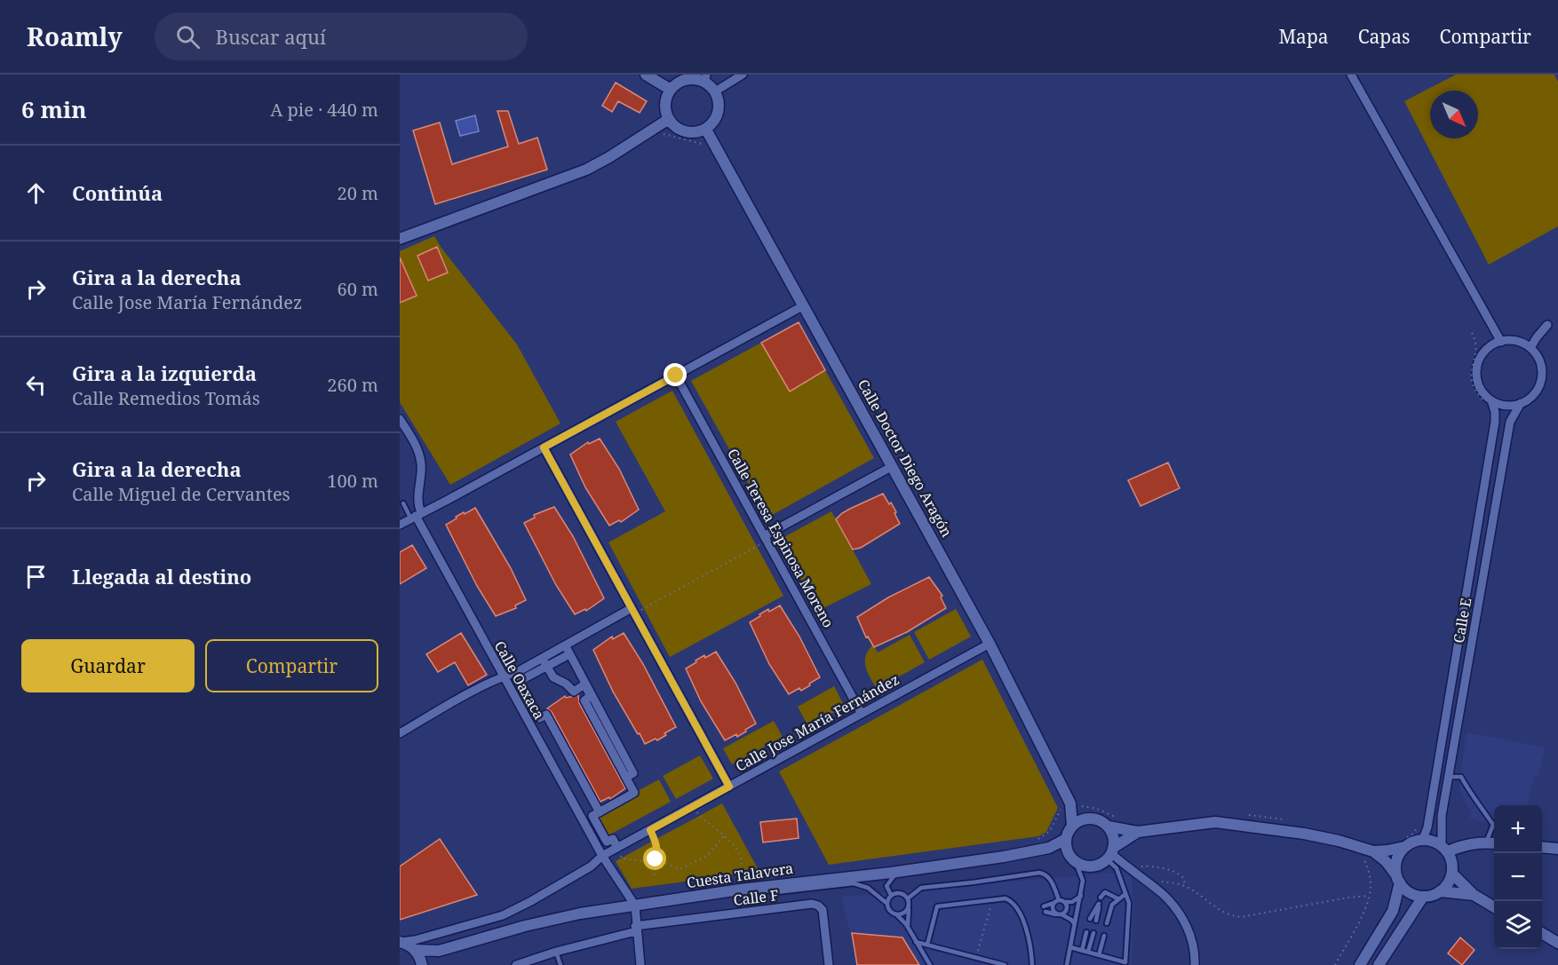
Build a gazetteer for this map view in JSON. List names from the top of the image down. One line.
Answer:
{"streets":{"street":["Calle Doctor Diego Aragón","Calle Teresa Espinosa Moreno","Calle E","Calle Oaxaca","Calle Jose María Fernández","Cuesta Talavera","Calle F"]},"crossings":[["Calle Doctor Diego Aragón","Calle Jose María Fernández"],["Calle Doctor Diego Aragón","Cuesta Talavera"],["Calle Teresa Espinosa Moreno","Calle Jose María Fernández"],["Calle Oaxaca","Calle Jose María Fernández"],["Calle Oaxaca","Cuesta Talavera"]],"north":"bottom right","page":{"header":"Roamly","search":"Buscar aquí","nav":["Mapa","Capas","Compartir"],"heading":["6 min","A pie · 440 m"],"list":[["Continúa","20 m"],["Gira a la derecha","Calle Jose María Fernández","60 m"],["Gira a la izquierda","Calle Remedios Tomás","260 m"],["Gira a la derecha","Calle Miguel de Cervantes","100 m"],"Llegada al destino"],"buttons":["Guardar","Compartir"],"map_buttons":["+","−"]}}
